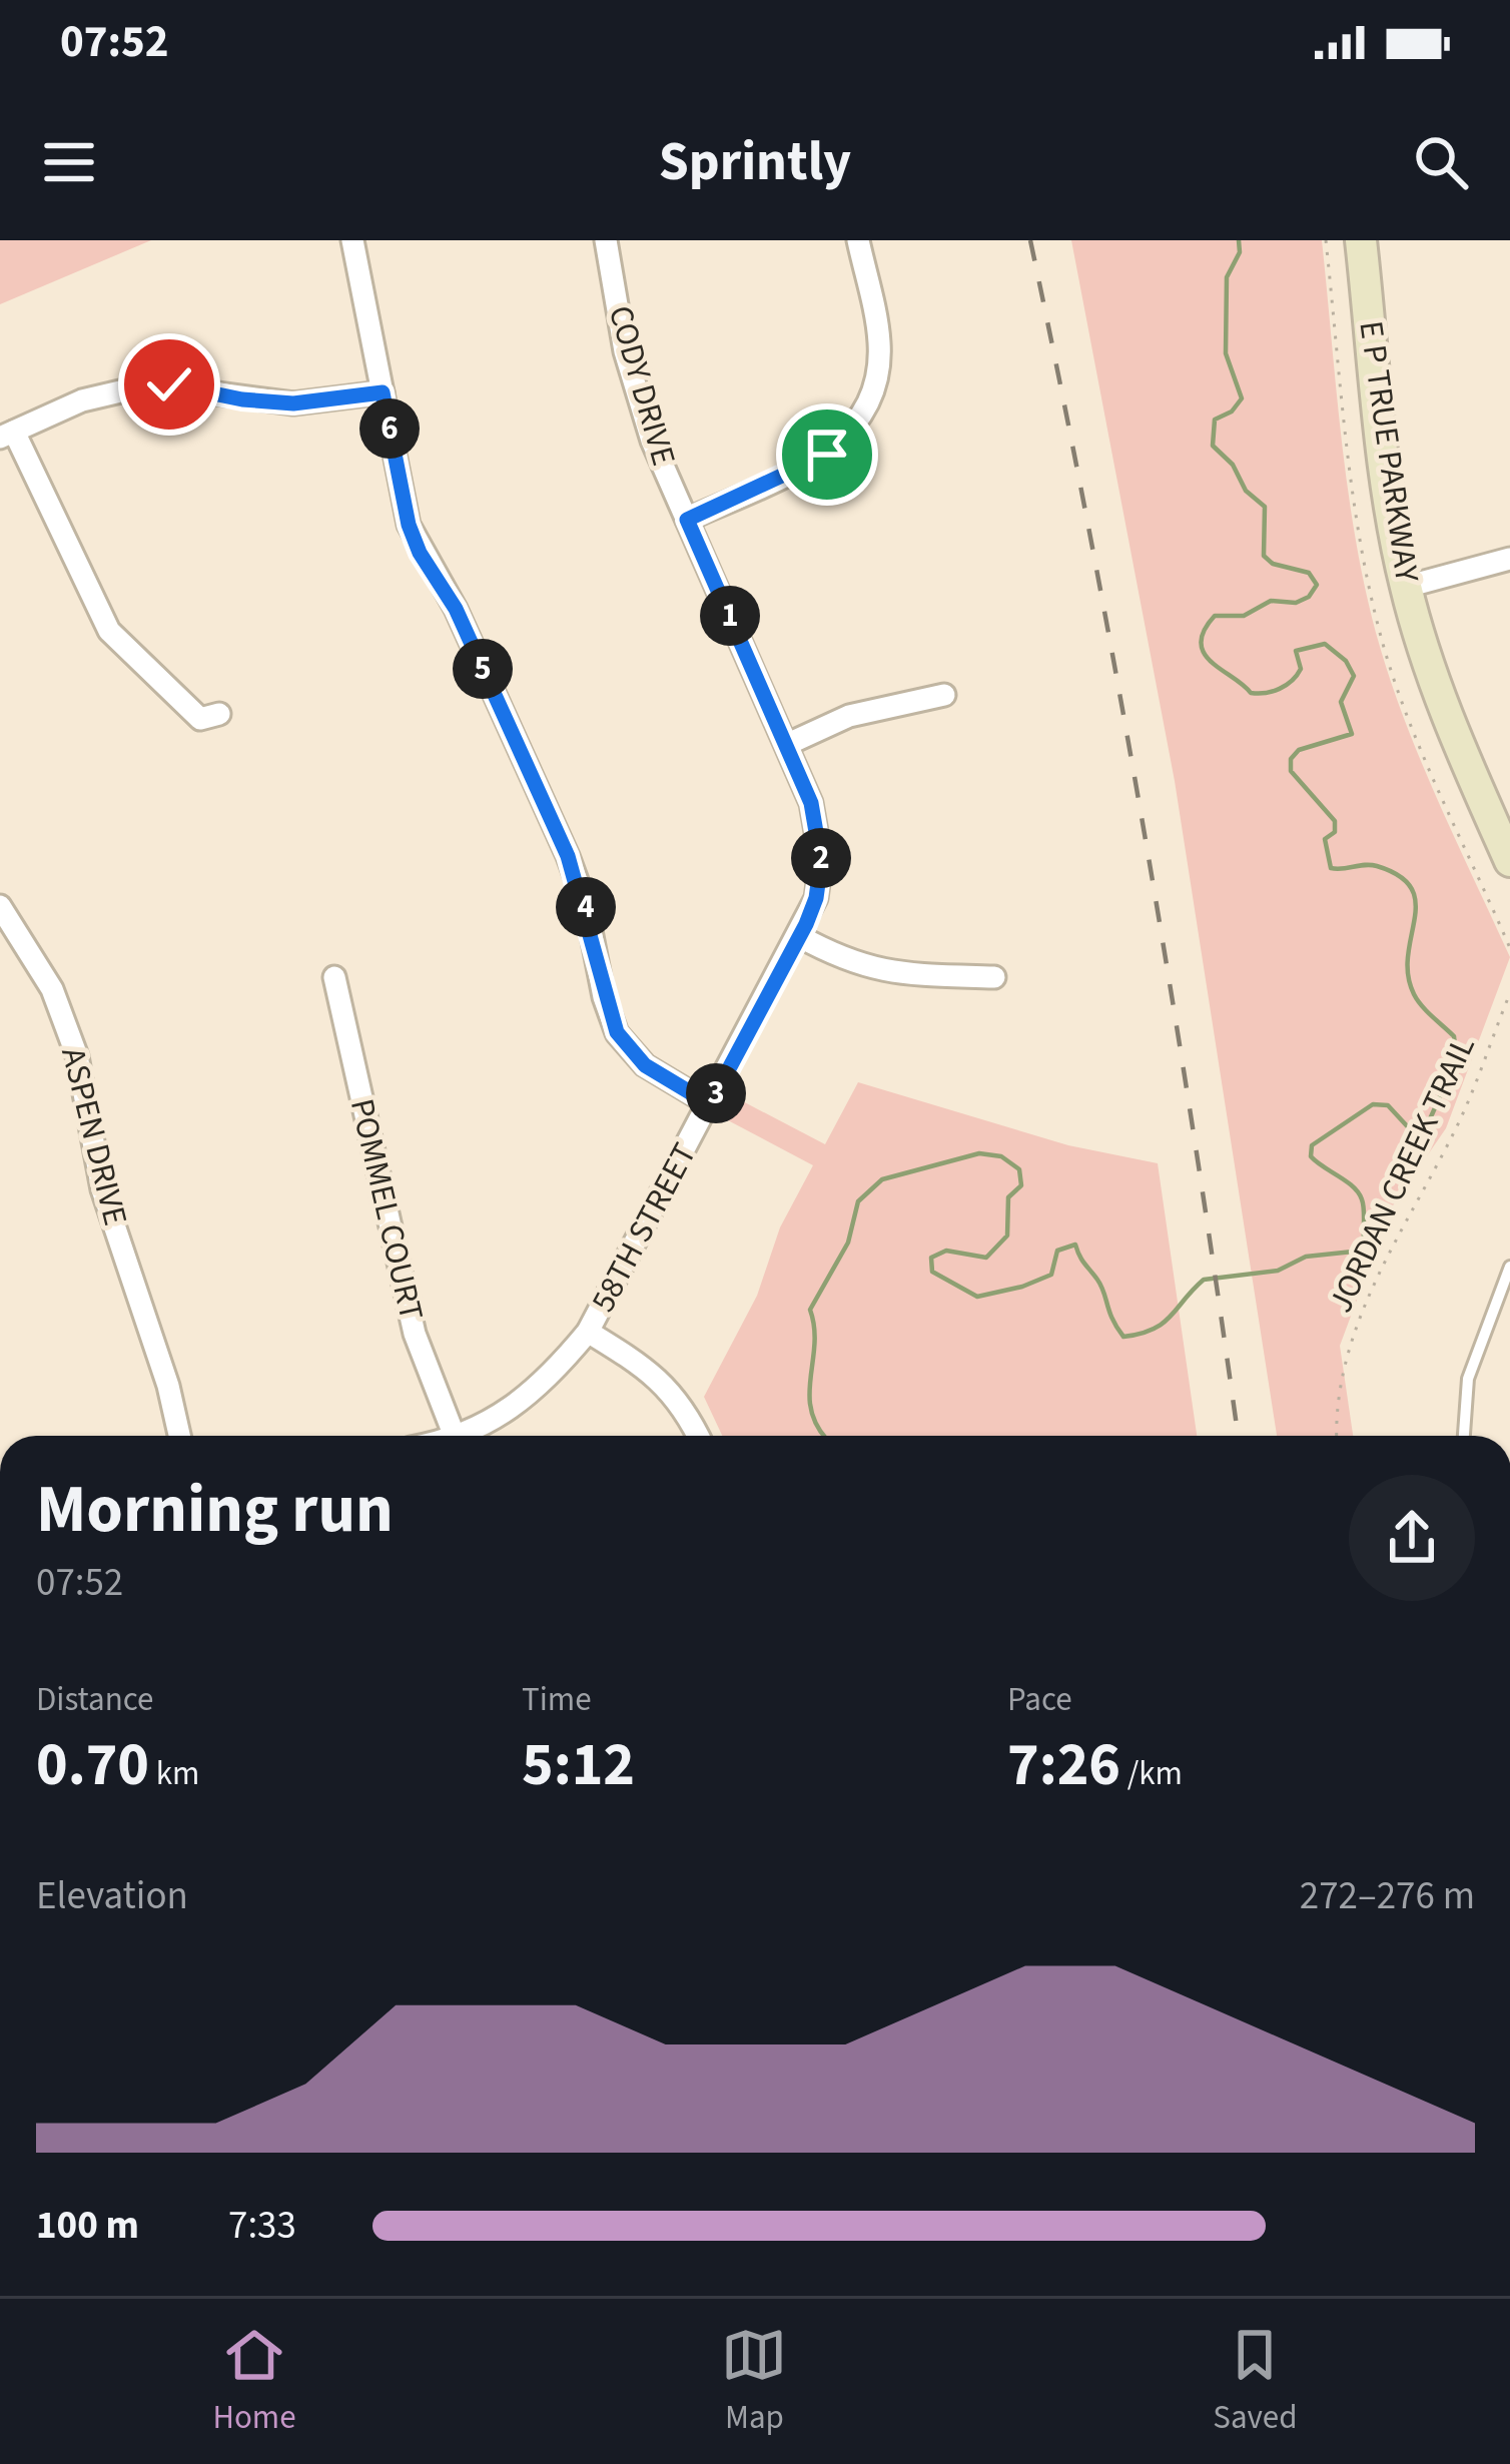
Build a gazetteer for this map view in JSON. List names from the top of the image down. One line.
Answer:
{"streets":{"main road":["E P TRUE PARKWAY"],"street":["CODY DRIVE","ASPEN DRIVE","POMMEL COURT","58TH STREET"],"path":["JORDAN CREEK TRAIL"]},"crossings":[["CODY DRIVE","58TH STREET"]],"page":{"status":"07:52","header":"Sprintly","pins":["6","1","5","2","4","3"],"heading":["Morning run","07:52"],"stats":[["Distance","0.70 km"],["Time","5:12"],["Pace","7:26 /km"]],"chart":["Elevation","272–276 m"],"list":[{"name":"100 m","note":"7:33"}],"tabs":["Home","Map","Saved"]}}
